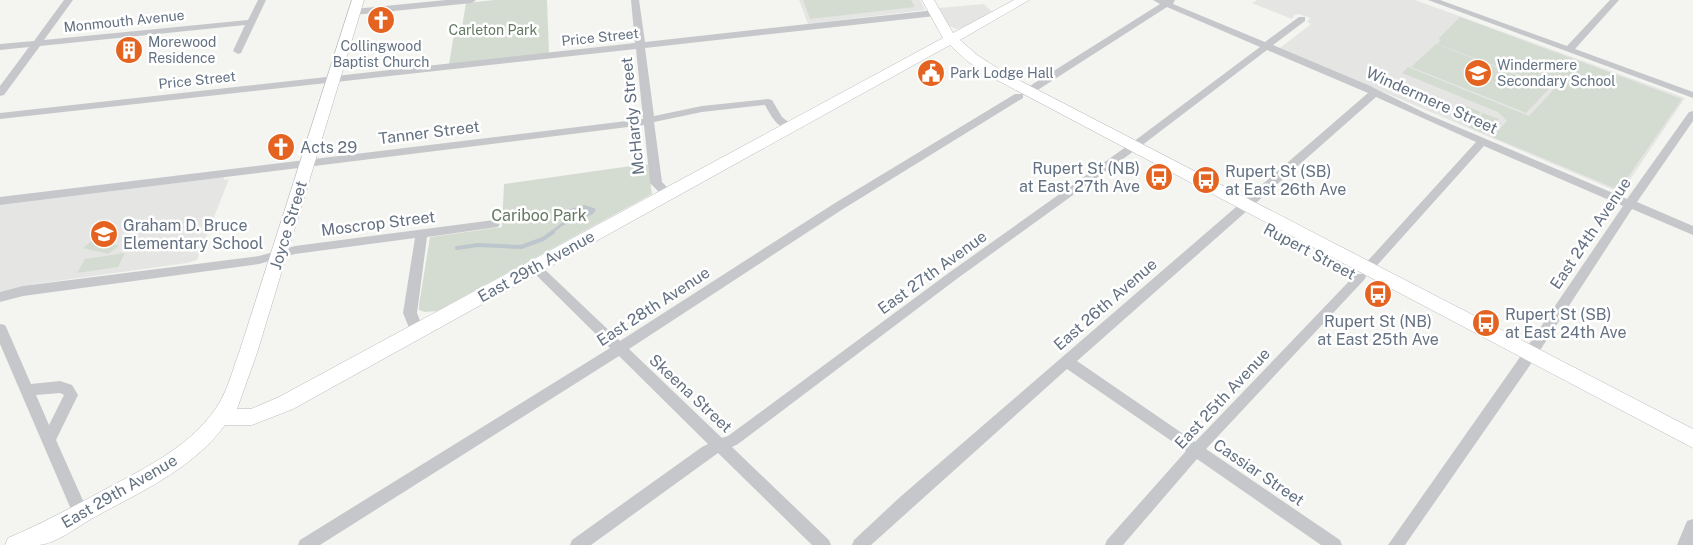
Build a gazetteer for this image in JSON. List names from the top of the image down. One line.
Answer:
{"streets":{"street":["Monmouth Avenue","Price Street","Windermere Street","McHardy Street","Tanner Street","Moscrop Street","Joyce Street","East 24th Avenue","Rupert Street","East 29th Avenue","East 27th Avenue","East 26th Avenue","East 28th Avenue","Skeena Street","East 25th Avenue","Cassiar Street"]},"crossings":[["Price Street","McHardy Street"],["Price Street","Joyce Street"],["Price Street","Rupert Street"],["Windermere Street","East 24th Avenue"],["Windermere Street","East 27th Avenue"],["Windermere Street","East 26th Avenue"],["Windermere Street","East 28th Avenue"],["Windermere Street","East 25th Avenue"],["McHardy Street","Tanner Street"],["McHardy Street","East 29th Avenue"],["Tanner Street","Joyce Street"],["Tanner Street","East 29th Avenue"],["Moscrop Street","Joyce Street"],["Joyce Street","East 29th Avenue"],["East 24th Avenue","Rupert Street"],["Rupert Street","East 29th Avenue"],["Rupert Street","East 27th Avenue"],["Rupert Street","East 26th Avenue"],["Rupert Street","East 28th Avenue"],["Rupert Street","East 25th Avenue"],["East 29th Avenue","Skeena Street"],["East 27th Avenue","Skeena Street"],["East 26th Avenue","Cassiar Street"],["East 28th Avenue","Skeena Street"],["East 25th Avenue","Cassiar Street"]],"parks":["Carleton Park","Cariboo Park"],"places":{"church":["Collingwood Baptist Church","Acts 29"],"building":["Morewood Residence"],"public building":["Park Lodge Hall"],"school or university":["Windermere Secondary School","Graham D. Bruce Elementary School"],"bus stop":["Rupert St (NB) at East 27th Ave","Rupert St (SB) at East 26th Ave","Rupert St (NB) at East 25th Ave","Rupert St (SB) at East 24th Ave"]}}
